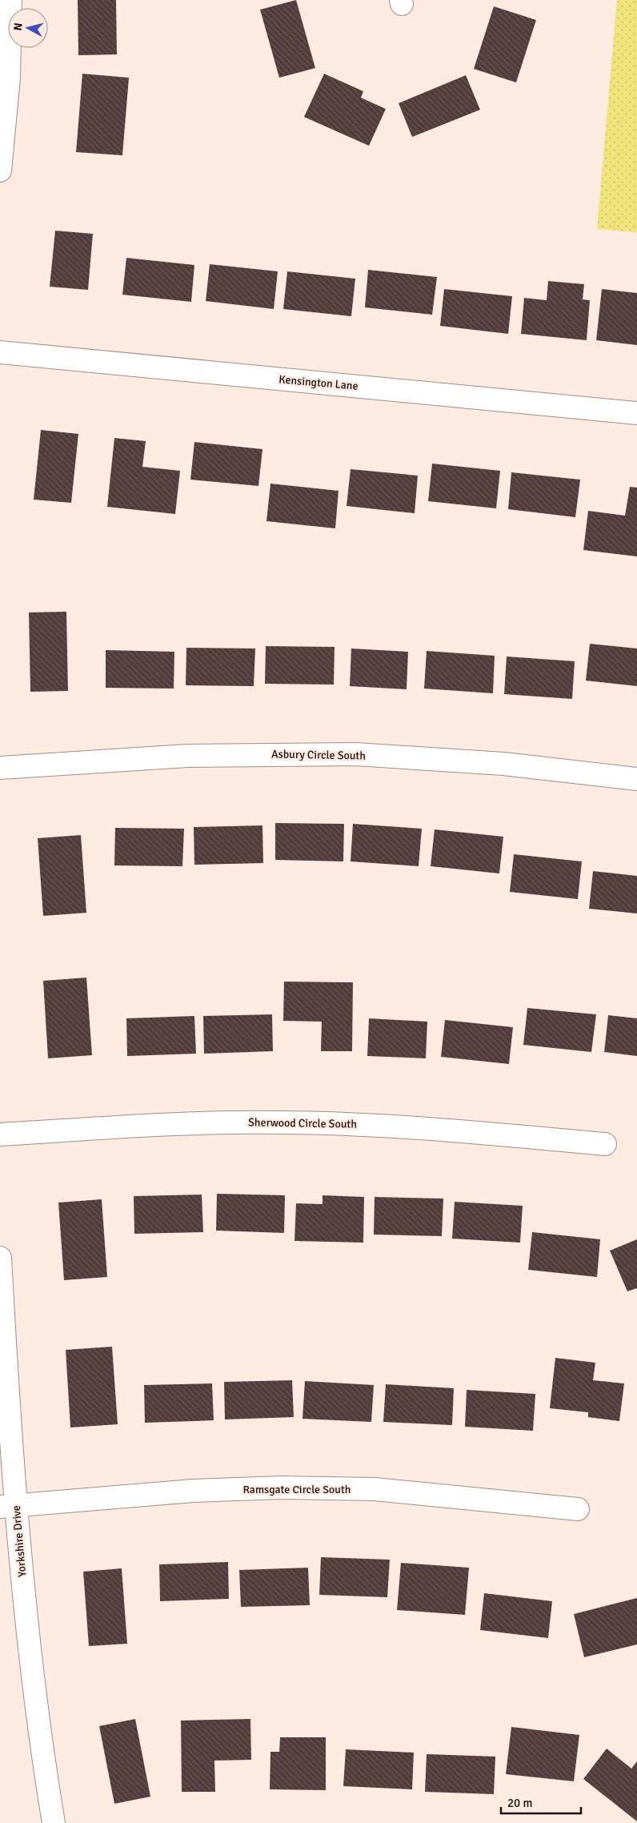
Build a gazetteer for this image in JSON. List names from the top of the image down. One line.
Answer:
{"streets":{"street":["Kensington Lane","Asbury Circle South","Sherwood Circle South","Ramsgate Circle South","Yorkshire Drive"]},"crossings":[["Ramsgate Circle South","Yorkshire Drive"]],"scale_bar":"20 m","north":"left"}
